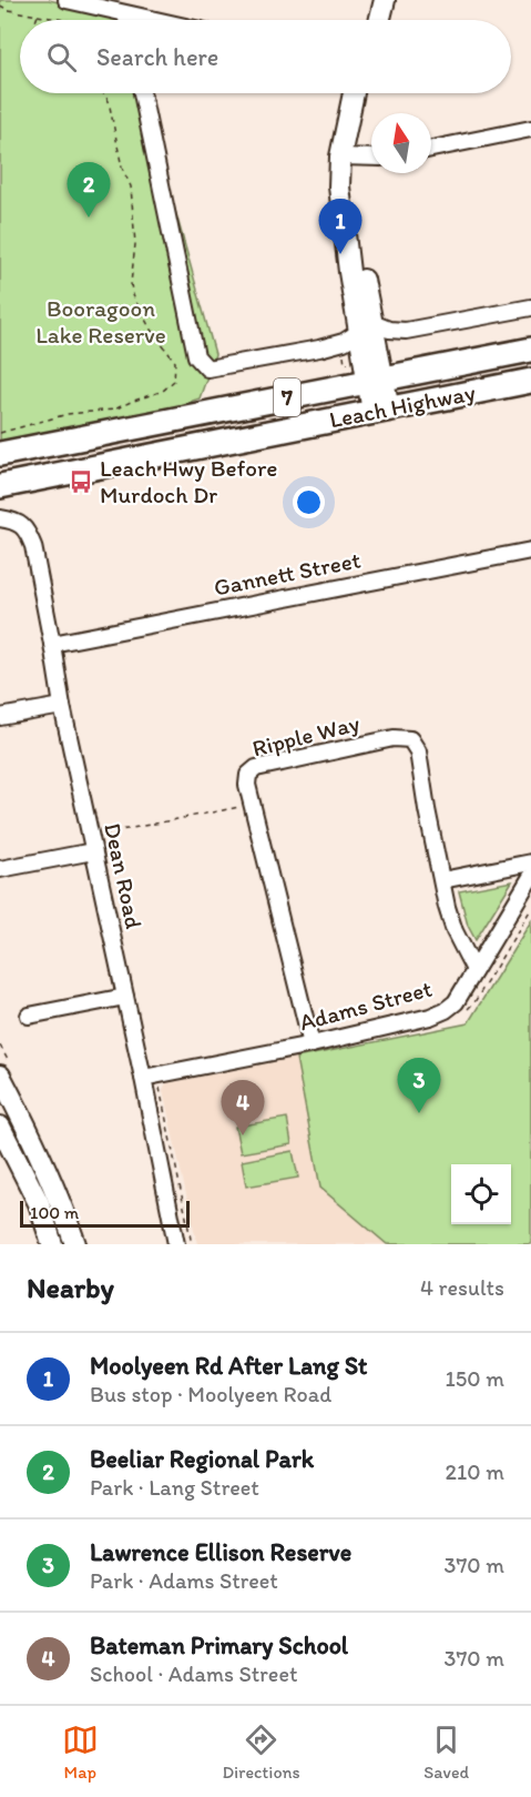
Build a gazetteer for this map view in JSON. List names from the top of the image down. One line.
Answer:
{"streets":{"highway":["7","Leach Highway"],"street":["Gannett Street","Ripple Way","Dean Road","Adams Street"]},"crossings":[["Gannett Street","Dean Road"],["Ripple Way","Adams Street"],["Dean Road","Adams Street"]],"parks":["Booragoon Lake Reserve"],"places":{"bus stop":["Leach Hwy Before Murdoch Dr"]},"scale_bar":"100 m","north":"top","page":{"search":"Search here","pins":["2","1","3","4"],"scale":"100 m","heading":["Nearby","4 results"],"list":[{"mark":"1","name":"Moolyeen Rd After Lang St","note":"Bus stop · Moolyeen Road","value":"150 m"},{"mark":"2","name":"Beeliar Regional Park","note":"Park · Lang Street","value":"210 m"},{"mark":"3","name":"Lawrence Ellison Reserve","note":"Park · Adams Street","value":"370 m"},{"mark":"4","name":"Bateman Primary School","note":"School · Adams Street","value":"370 m"}],"nav":["Map","Directions","Saved"]}}
